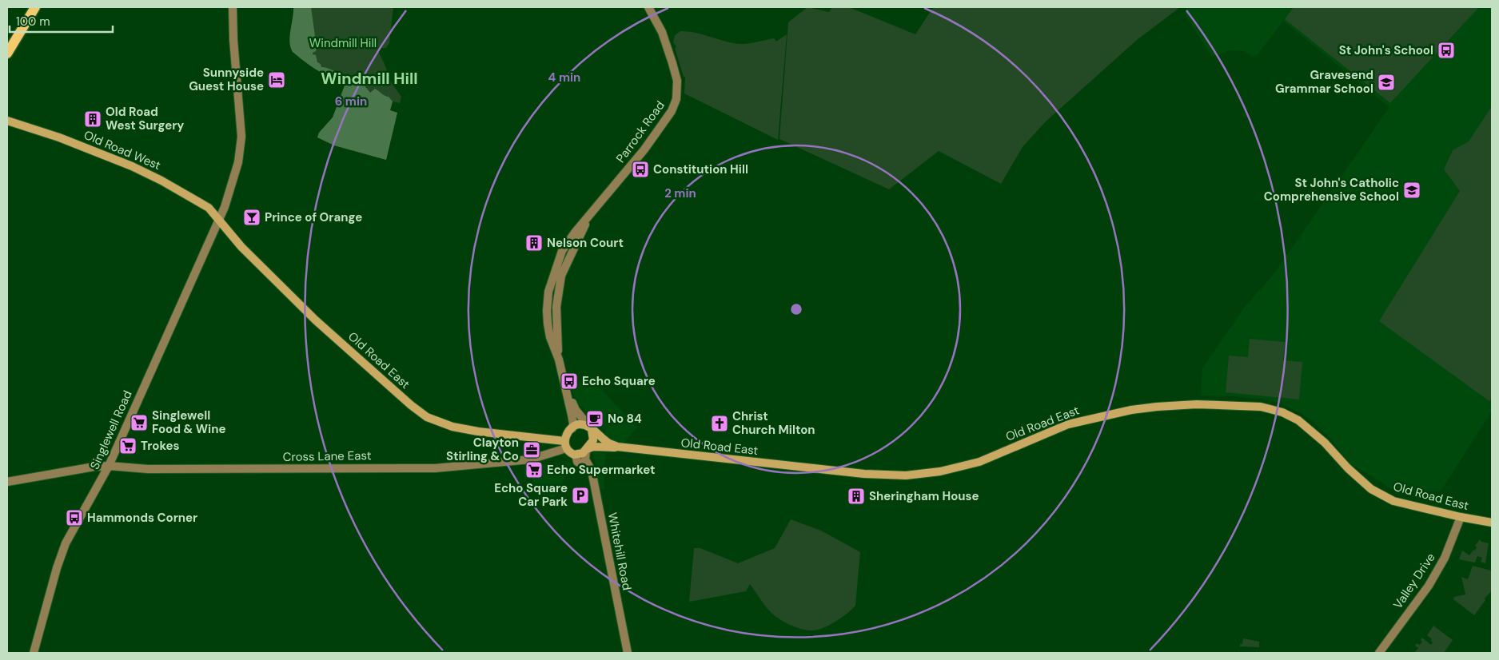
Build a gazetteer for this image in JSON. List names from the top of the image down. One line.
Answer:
{"streets":{"main road":["Old Road West","Old Road East"],"street":["Parrock Road","Singlewell Road","Cross Lane East","Whitehill Road","Valley Drive"]},"crossings":[["Parrock Road","Old Road East"],["Parrock Road","Cross Lane East"],["Parrock Road","Whitehill Road"],["Old Road West","Old Road East"],["Old Road West","Singlewell Road"],["Old Road East","Singlewell Road"],["Old Road East","Cross Lane East"],["Old Road East","Whitehill Road"],["Old Road East","Valley Drive"],["Singlewell Road","Cross Lane East"],["Cross Lane East","Whitehill Road"]],"districts":["Windmill Hill"],"parks":["Windmill Hill"],"places":{"bus stop":["St John's School","Constitution Hill","Echo Square","Hammonds Corner"],"hotel":["Sunnyside Guest House"],"school or university":["Gravesend Grammar School","St John's Catholic Comprehensive School"],"building":["Old Road West Surgery","Nelson Court","Sheringham House"],"bar":["Prince of Orange"],"cafe":["No 84"],"supermarket":["Singlewell Food & Wine","Trokes","Echo Supermarket"],"church":["Christ Church Milton"],"office":["Clayton Stirling & Co"],"parking":["Echo Square Car Park"]},"scale_bar":"100 m","rings":["4 min","6 min","2 min"]}
